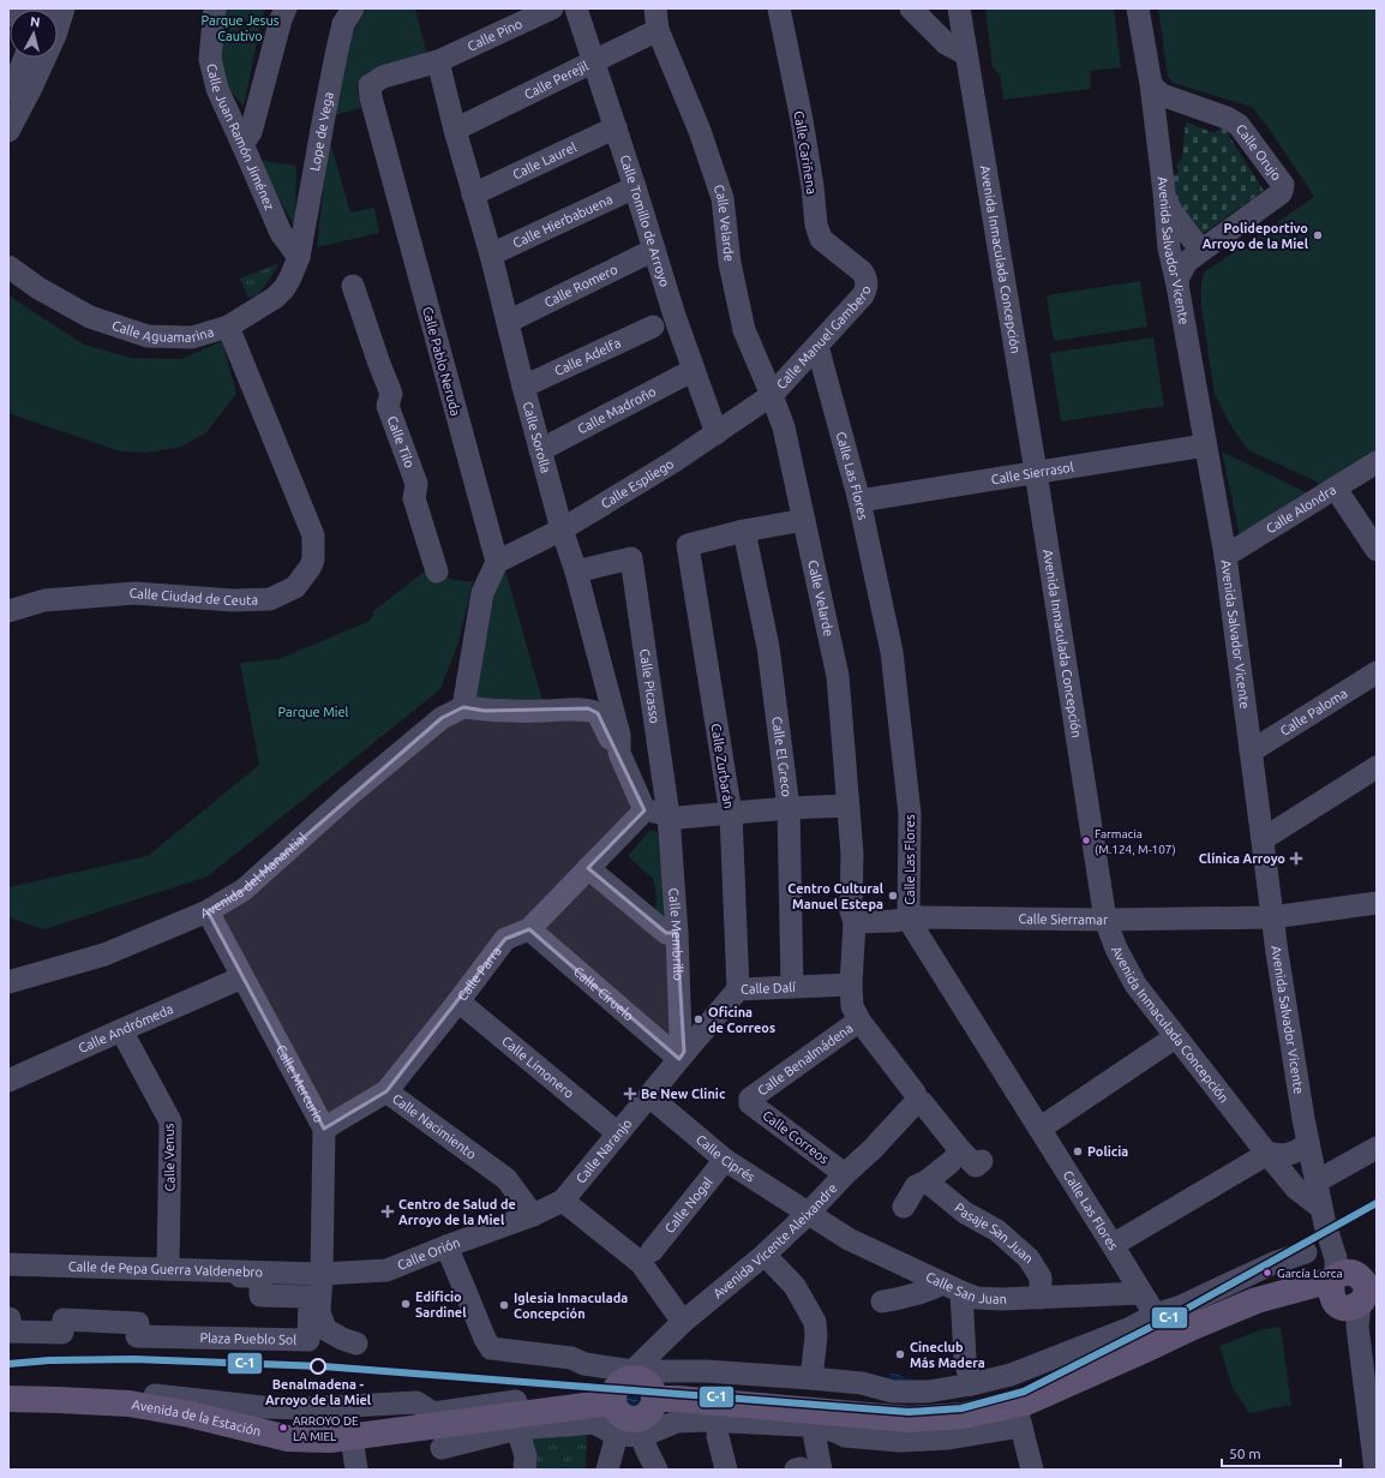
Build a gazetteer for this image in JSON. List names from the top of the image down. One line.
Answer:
{"streets":{"main road":["Avenida de la Estación"],"street":["Calle Pino","Calle Perejil","Lope de Vega","Calle Juan Ramón Jiménez","Calle Cariñena","Calle Orujo","Calle Laurel","Calle Hierbabuena","Calle Tomillo de Arroyo","Calle Velarde","Avenida Salvador Vicente","Avenida Inmaculada Concepción","Calle Romero","Calle Aguamarina","Calle Manuel Gambero","Calle Adelfa","Calle Pablo Neruda","Calle Madroño","Calle Sorolla","Calle Tilo","Calle Sierrasol","Calle Las Flores","Calle Espliego","Calle Alondra","Calle Ciudad de Ceuta","Calle Picasso","Calle Paloma","Calle El Greco","Calle Zurbarán","Avenida del Manantial","Calle Sierramar","Calle Membrillo","Calle Parra","Calle Dalí","Calle Ciruelo","Calle Andrómeda","Calle Benalmádena","Calle Limonero","Calle Mercurio","Calle Nacimiento","Calle Correos","Calle Naranjo","Calle Venus","Calle Ciprés","Calle Nogal","Pasaje San Juan","Avenida Vicente Aleixandre","Calle Orión","Calle de Pepa Guerra Valdenebro","Calle San Juan","Plaza Pueblo Sol"]},"crossings":[["Calle Pino","Calle Pablo Neruda"],["Calle Pino","Calle Sorolla"],["Calle Perejil","Calle Tomillo de Arroyo"],["Calle Perejil","Calle Velarde"],["Calle Perejil","Calle Sorolla"],["Lope de Vega","Calle Juan Ramón Jiménez"],["Lope de Vega","Calle Aguamarina"],["Calle Juan Ramón Jiménez","Calle Aguamarina"],["Calle Cariñena","Calle Manuel Gambero"],["Calle Orujo","Avenida Salvador Vicente"],["Calle Laurel","Calle Tomillo de Arroyo"],["Calle Laurel","Calle Sorolla"],["Calle Hierbabuena","Calle Tomillo de Arroyo"],["Calle Hierbabuena","Calle Sorolla"],["Calle Tomillo de Arroyo","Calle Romero"],["Calle Tomillo de Arroyo","Calle Madroño"],["Calle Tomillo de Arroyo","Calle Espliego"],["Calle Velarde","Calle Manuel Gambero"],["Calle Velarde","Calle Espliego"],["Calle Velarde","Calle Sierramar"],["Calle Velarde","Calle Dalí"],["Calle Velarde","Calle Benalmádena"],["Calle Velarde","Avenida Vicente Aleixandre"],["Avenida Salvador Vicente","Avenida Inmaculada Concepción"],["Avenida Salvador Vicente","Calle Sierrasol"],["Avenida Salvador Vicente","Calle Alondra"],["Avenida Salvador Vicente","Calle Paloma"],["Avenida Salvador Vicente","Calle Sierramar"],["Avenida Inmaculada Concepción","Calle Sierrasol"],["Avenida Inmaculada Concepción","Calle Sierramar"],["Calle Romero","Calle Sorolla"],["Calle Aguamarina","Calle Ciudad de Ceuta"],["Calle Manuel Gambero","Calle Las Flores"],["Calle Manuel Gambero","Calle Espliego"],["Calle Adelfa","Calle Sorolla"],["Calle Pablo Neruda","Calle Sorolla"],["Calle Pablo Neruda","Calle Espliego"],["Calle Madroño","Calle Sorolla"],["Calle Sorolla","Calle Espliego"],["Calle Sorolla","Calle Picasso"],["Calle Sorolla","Calle Parra"],["Calle Sierrasol","Calle Las Flores"],["Calle Las Flores","Calle Sierramar"],["Calle Las Flores","Calle San Juan"],["Calle Picasso","Calle Membrillo"],["Calle El Greco","Calle Zurbarán"],["Calle El Greco","Calle Dalí"],["Calle Zurbarán","Calle Dalí"],["Avenida del Manantial","Calle Mercurio"],["Calle Membrillo","Calle Dalí"],["Calle Membrillo","Calle Ciruelo"],["Calle Membrillo","Calle Naranjo"],["Calle Parra","Calle Ciruelo"],["Calle Parra","Calle Limonero"],["Calle Parra","Calle Nacimiento"],["Calle Dalí","Calle Ciruelo"],["Calle Dalí","Calle Naranjo"],["Calle Ciruelo","Calle Naranjo"],["Calle Andrómeda","Calle Mercurio"],["Calle Andrómeda","Calle Venus"],["Calle Benalmádena","Calle Correos"],["Calle Limonero","Calle Naranjo"],["Calle Mercurio","Calle Nacimiento"],["Calle Mercurio","Calle Orión"],["Calle Mercurio","Calle de Pepa Guerra Valdenebro"],["Calle Nacimiento","Calle Naranjo"],["Calle Nacimiento","Calle Orión"],["Calle Correos","Avenida Vicente Aleixandre"],["Calle Naranjo","Calle Ciprés"],["Calle Naranjo","Calle Orión"],["Calle Venus","Calle de Pepa Guerra Valdenebro"],["Calle Ciprés","Calle Nogal"],["Calle Ciprés","Avenida Vicente Aleixandre"],["Calle Ciprés","Calle San Juan"],["Pasaje San Juan","Calle San Juan"],["Avenida Vicente Aleixandre","Calle San Juan"],["Avenida Vicente Aleixandre","Avenida de la Estación"],["Calle Orión","Calle de Pepa Guerra Valdenebro"]],"parks":["Parque Jesus Cautivo","Parque Miel"],"places":{"other":["Polideportivo Arroyo de la Miel","Farmacia (M.124, M-107)","Centro Cultural Manuel Estepa","Oficina de Correos","Policia","García Lorca","Edificio Sardinel","Iglesia Inmaculada Concepción","Cineclub Más Madera","Benalmadena - Arroyo de la Miel","ARROYO DE LA MIEL"],"health":["Clínica Arroyo","Be New Clinic","Centro de Salud de Arroyo de la Miel"]},"lines":["transit line C-1"],"scale_bar":"50 m","north":"top"}
